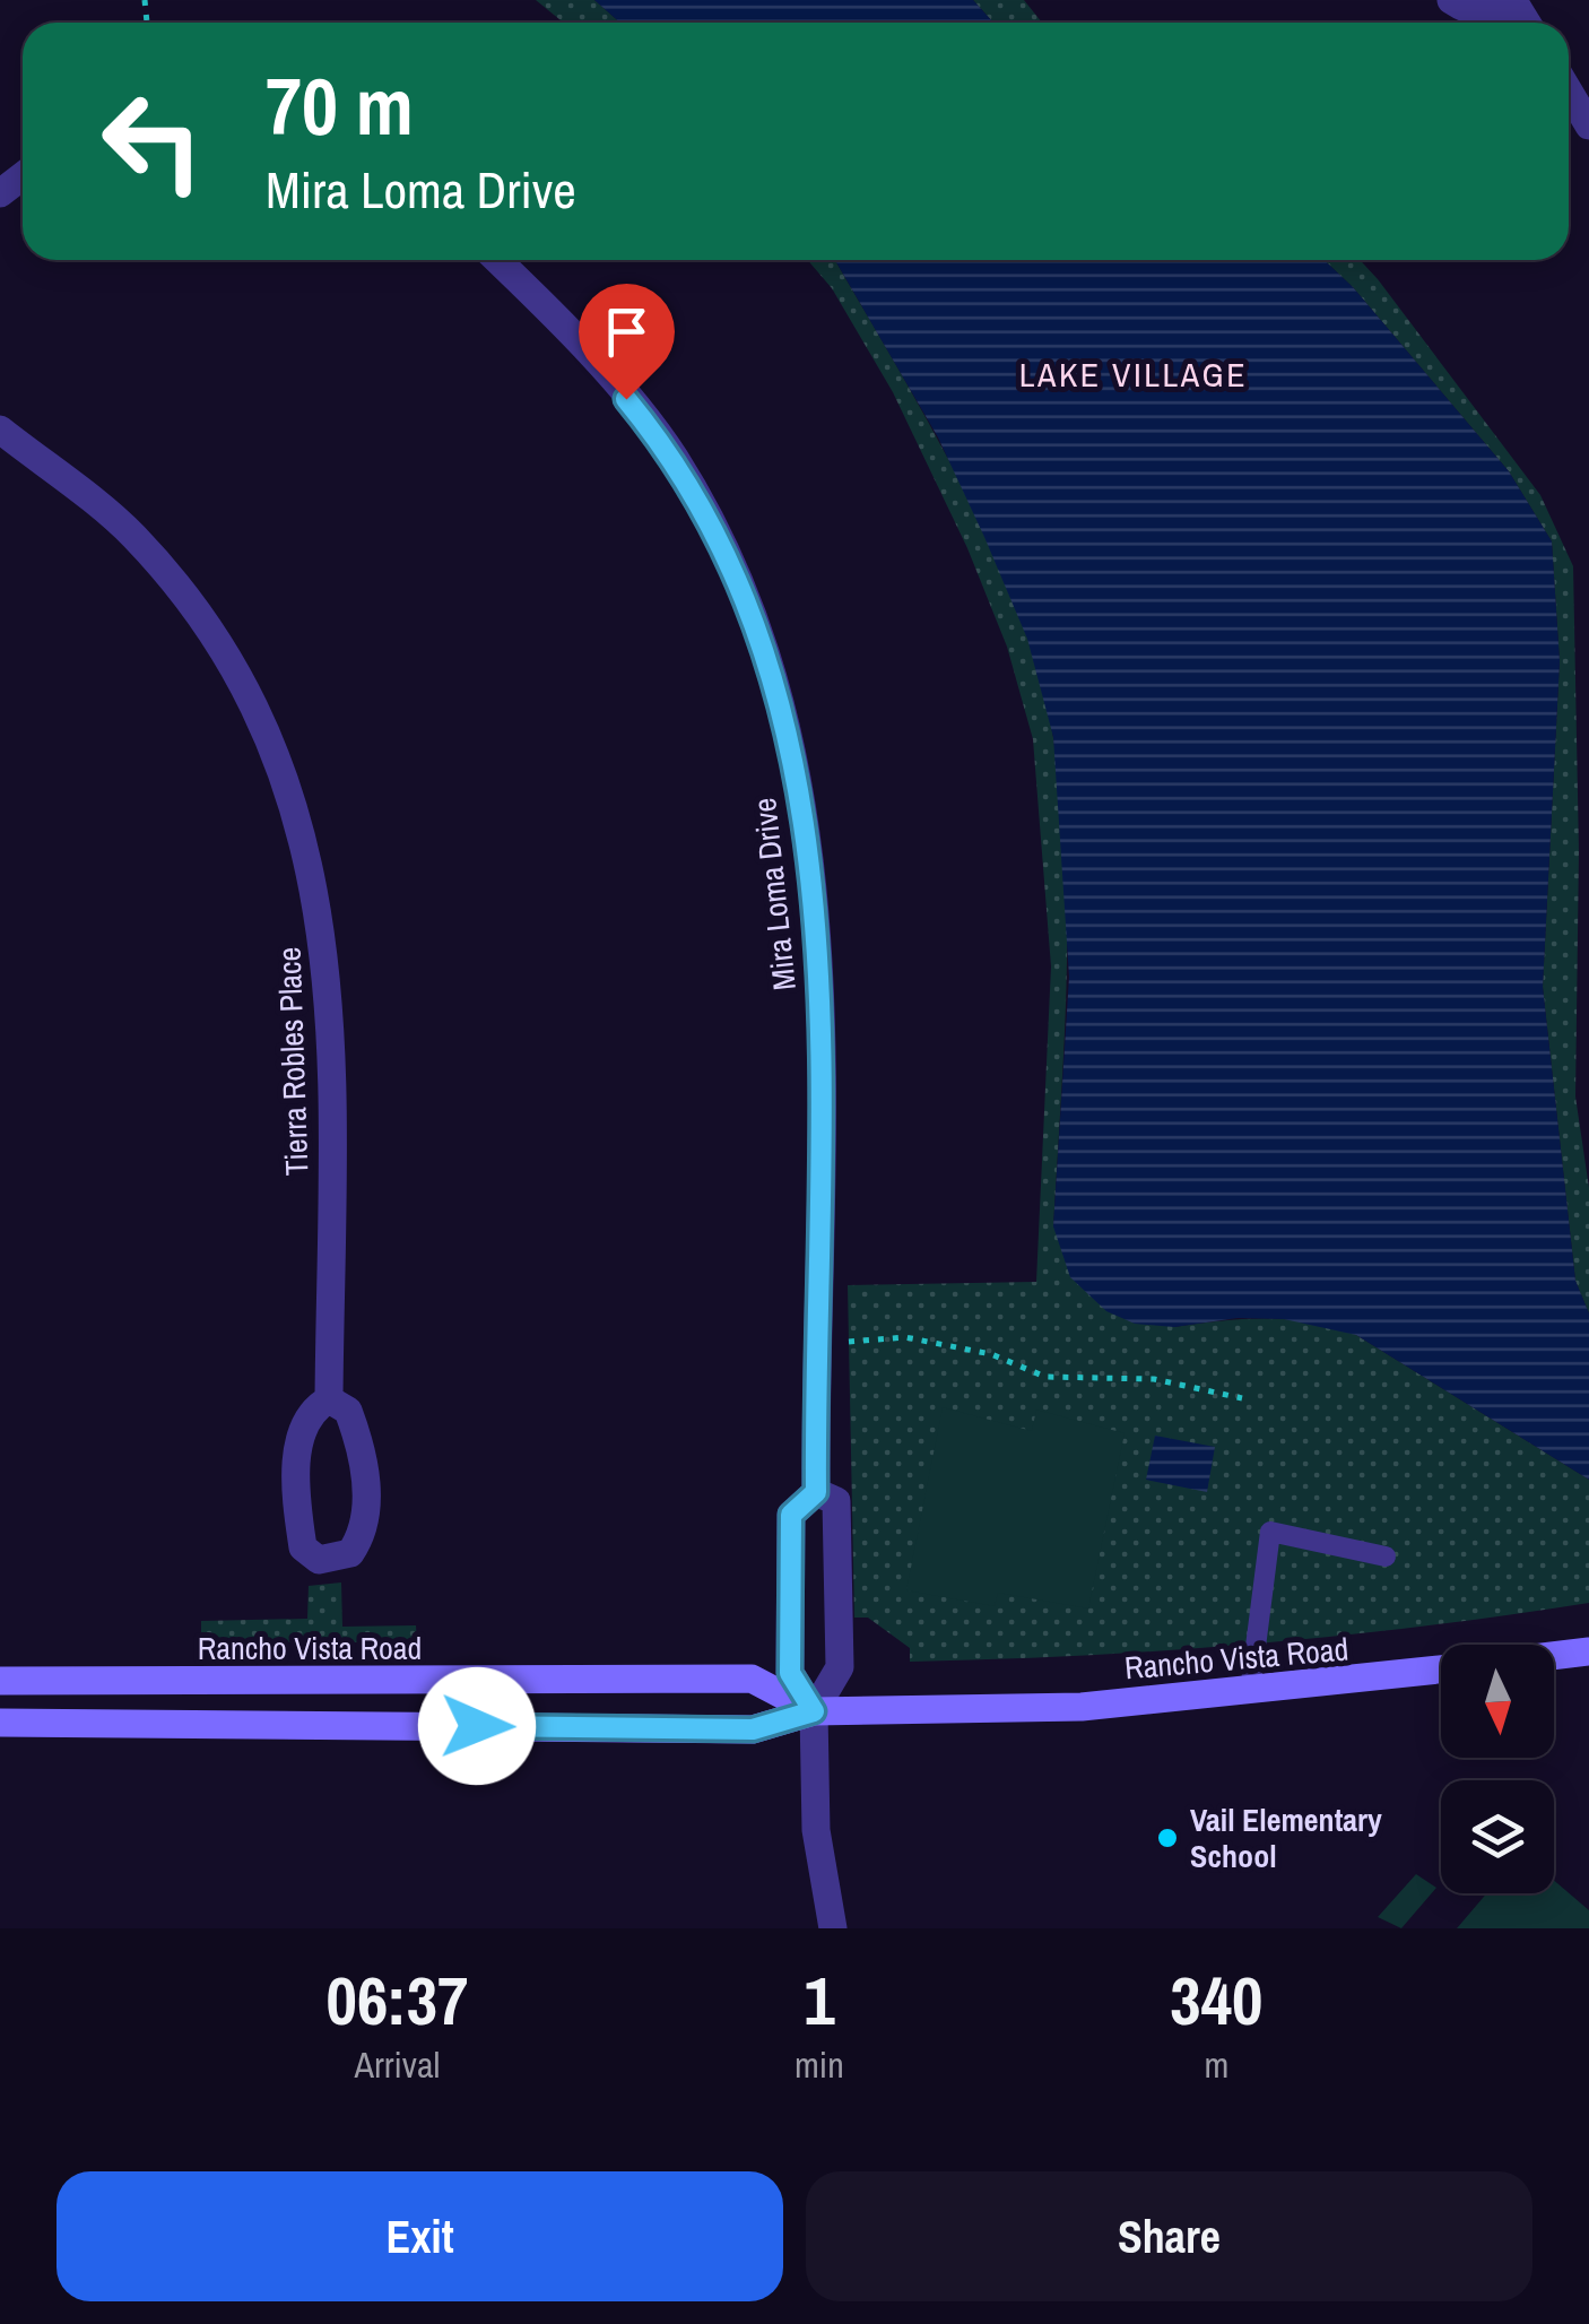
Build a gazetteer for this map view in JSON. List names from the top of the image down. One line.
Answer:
{"streets":{"main road":["Rancho Vista Road"],"street":["Mira Loma Drive","Tierra Robles Place"]},"crossings":[["Mira Loma Drive","Rancho Vista Road"]],"districts":["LAKE VILLAGE"],"places":["Vail Elementary School"],"north":"bottom","page":{"turn":["70 m","Mira Loma Drive"],"eta":["06:37","Arrival","1","min","340","m"],"buttons":["Exit","Share"]}}
